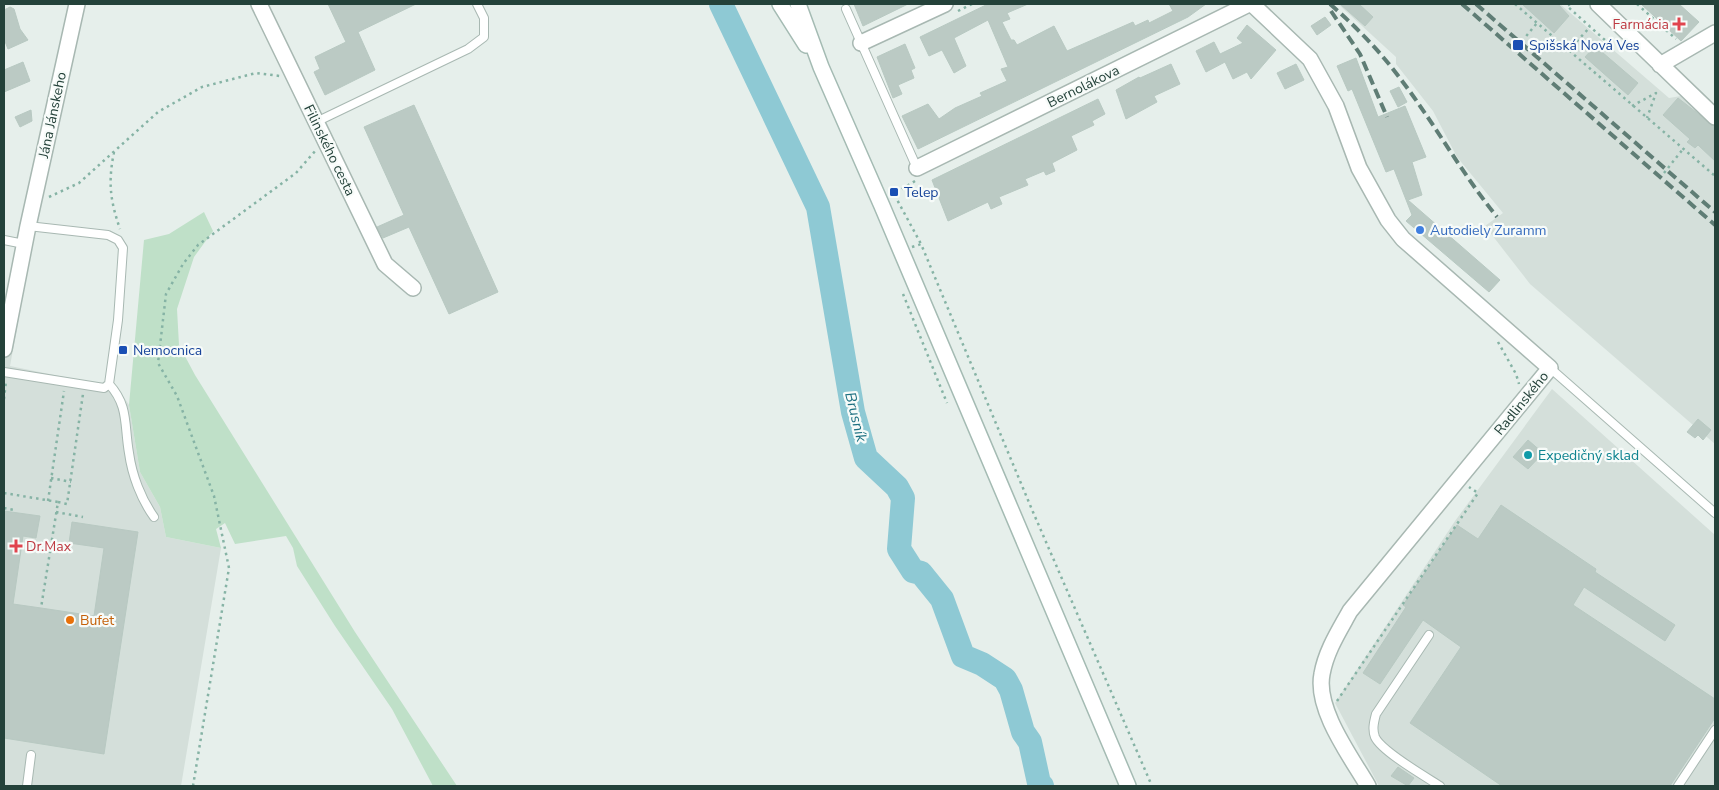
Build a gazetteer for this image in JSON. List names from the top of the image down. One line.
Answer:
{"streets":{"street":["Bernolákova","Jána Jánskeho","Filinského cesta","Radlinského"]},"crossings":[["Bernolákova","Radlinského"]],"water":["Brusník"],"places":{"health":["Farmácia","Dr.Max"],"transit":["Spišská Nová Ves","Telep","Nemocnica"],"other":["Autodiely Zuramm","Expedičný sklad","Bufet"]}}
